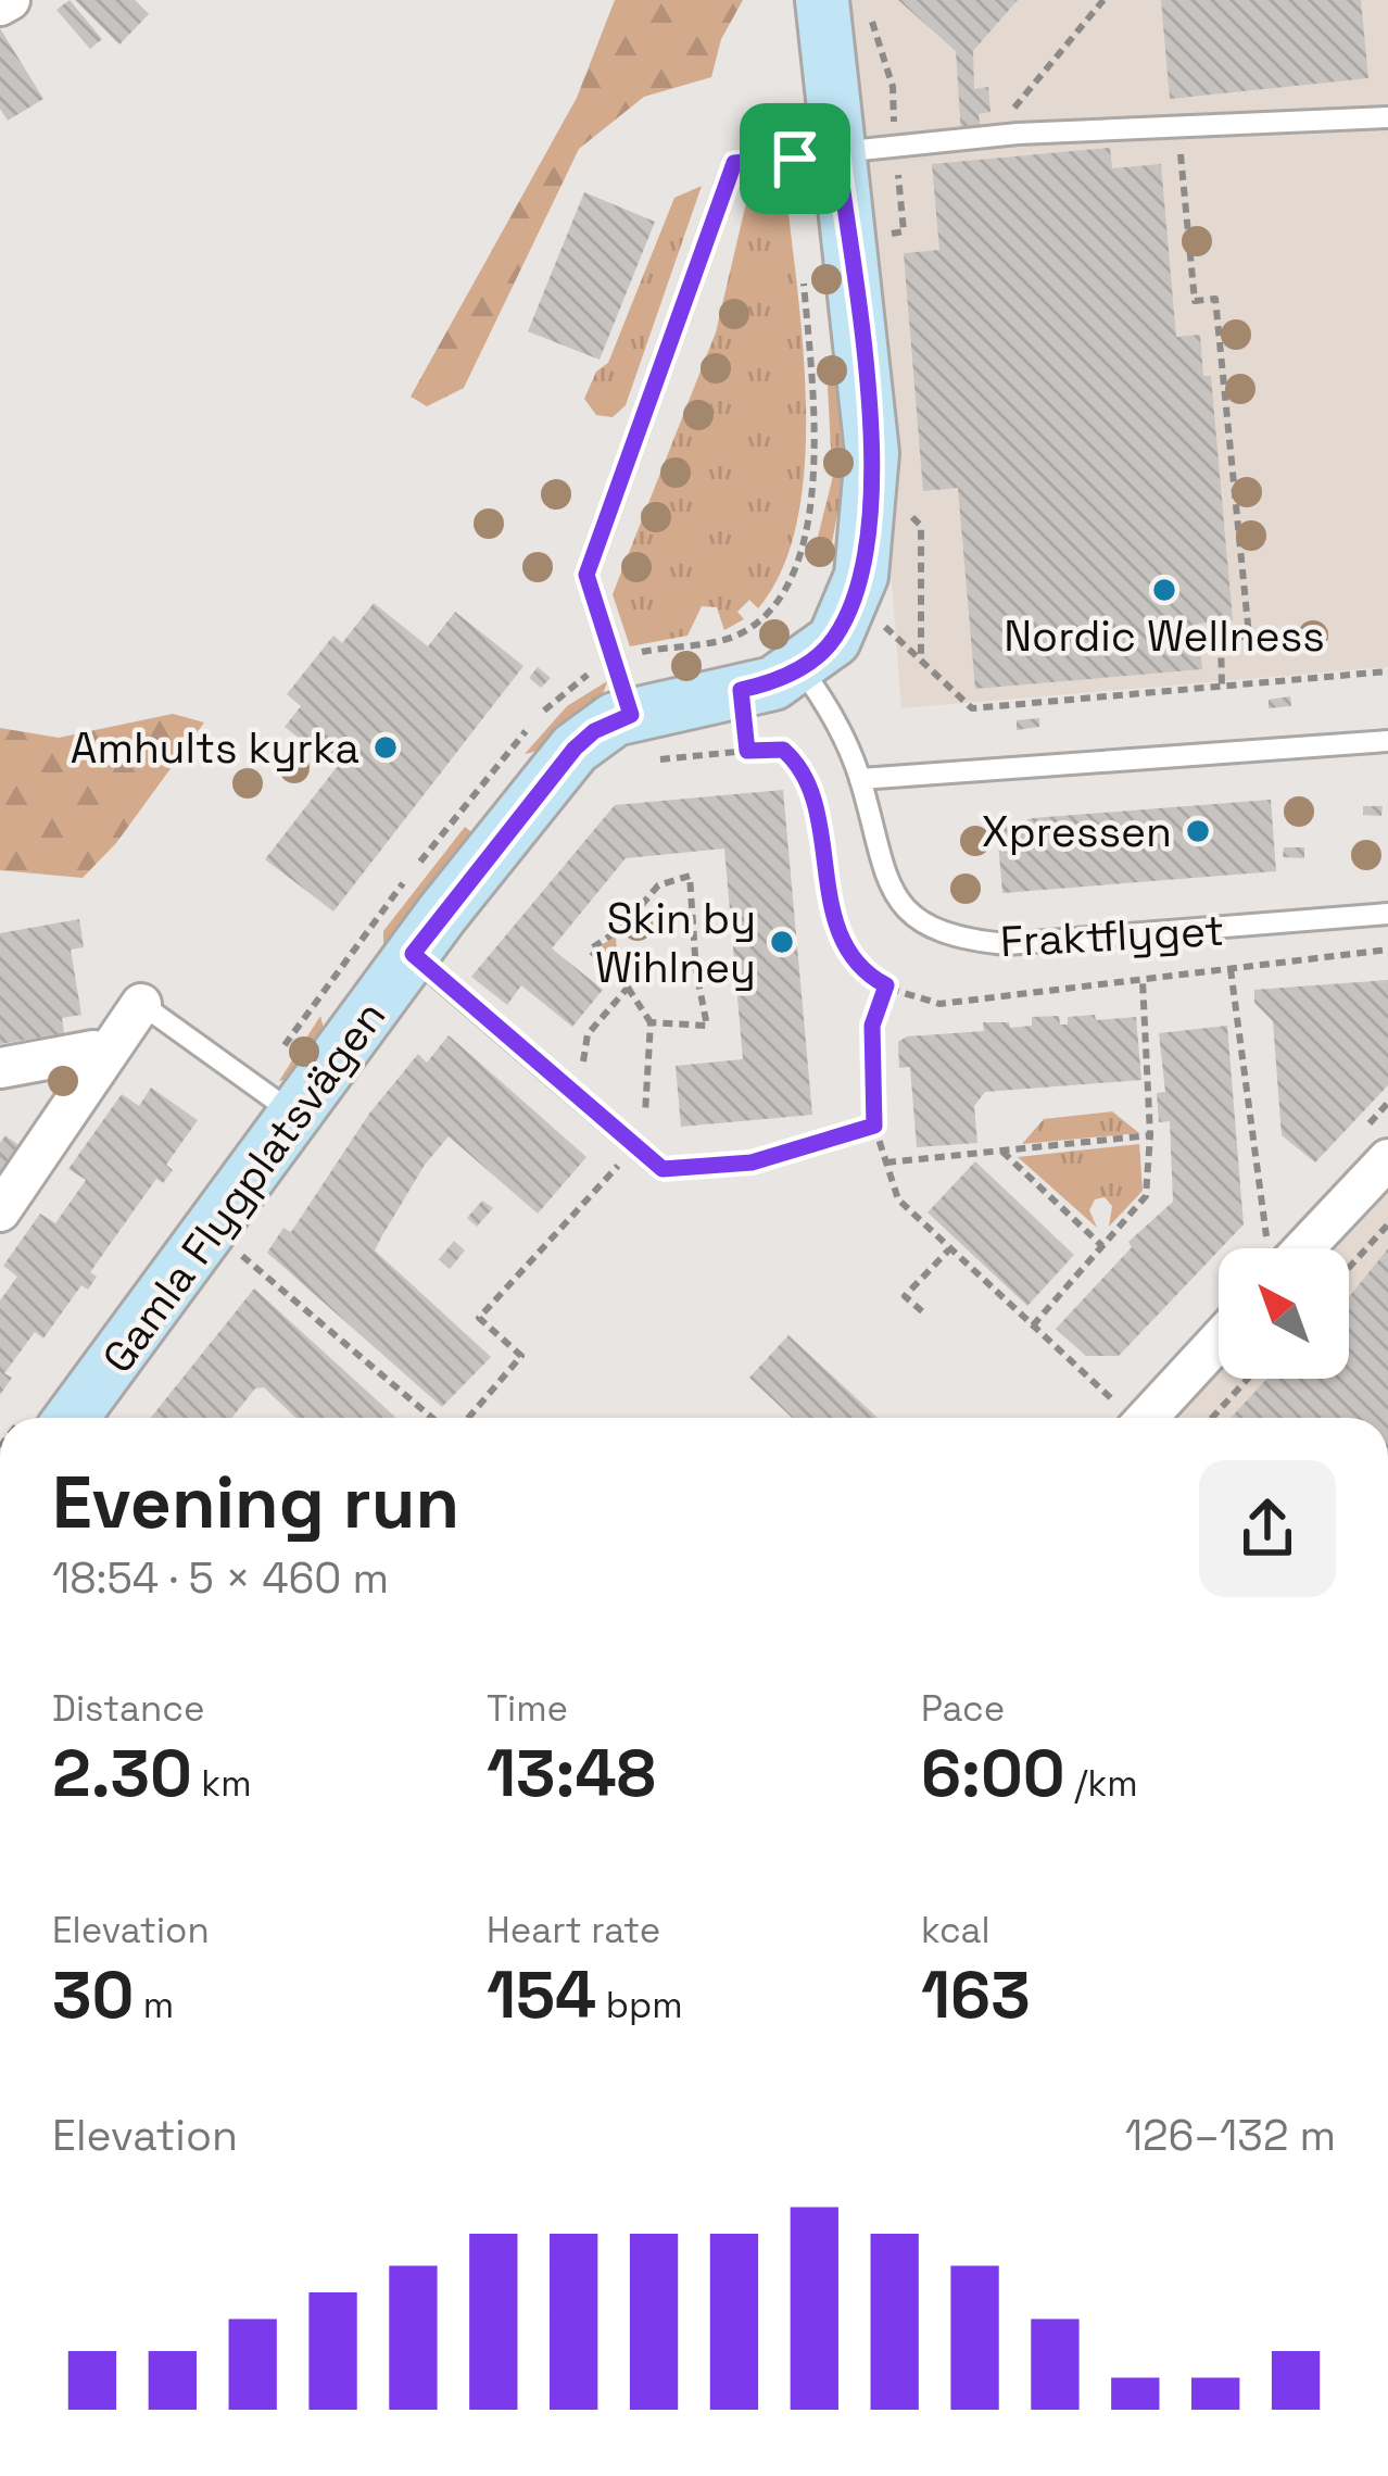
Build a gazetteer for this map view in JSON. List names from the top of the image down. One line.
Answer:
{"streets":{"street":["Gamla Flygplatsvägen"],"lane":["Fraktflyget"]},"crossings":[["Fraktflyget","Gamla Flygplatsvägen"]],"places":["Nordic Wellness","Amhults kyrka","Xpressen","Skin by Wihlney"],"north":"top left","page":{"heading":["Evening run","18:54 · 5 × 460 m"],"stats":[["Distance","2.30 km"],["Time","13:48"],["Pace","6:00 /km"],["Elevation","30 m"],["Heart rate","154 bpm"],["kcal","163"]],"chart":["Elevation","126–132 m"]}}
